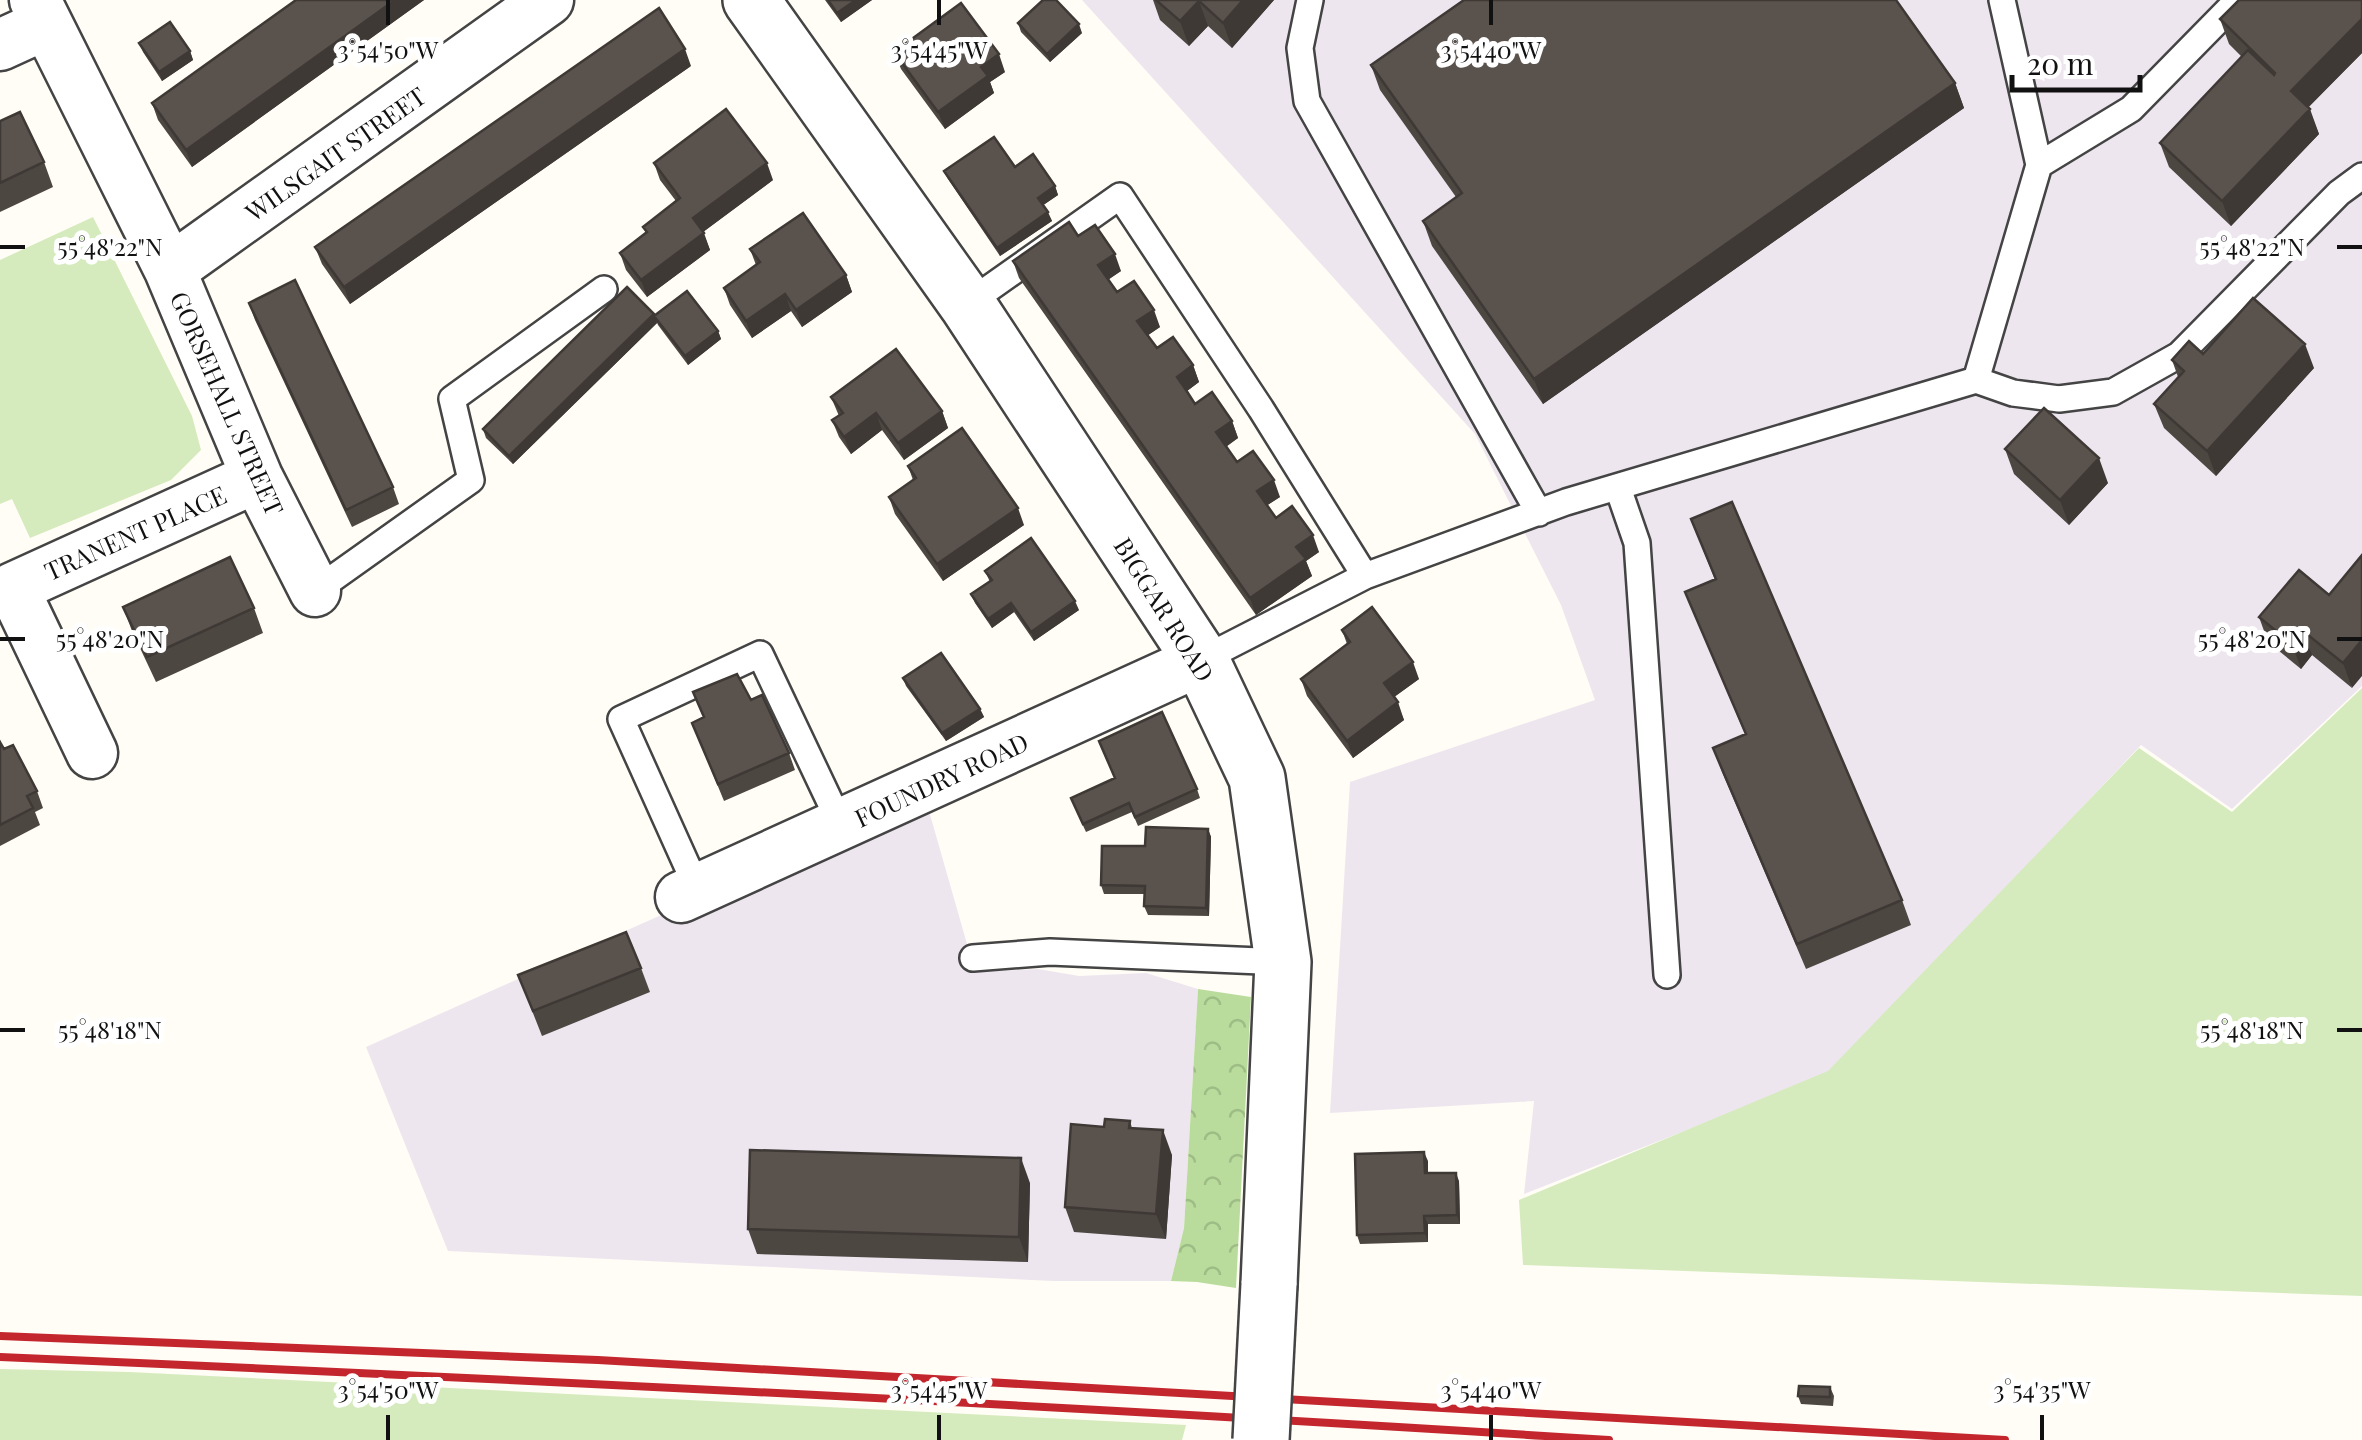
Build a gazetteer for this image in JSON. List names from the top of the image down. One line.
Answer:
{"streets":{"street":["WILSGAIT STREET","GORSEHALL STREET","TRANENT PLACE","BIGGAR ROAD","FOUNDRY ROAD"]},"crossings":[["WILSGAIT STREET","GORSEHALL STREET"],["GORSEHALL STREET","TRANENT PLACE"],["BIGGAR ROAD","FOUNDRY ROAD"]],"scale_bar":"20 m","coordinates":["3°54'50\"W","3°54'45\"W","3°54'40\"W","55°48'22\"N","55°48'20\"N","55°48'18\"N","3°54'35\"W"]}
